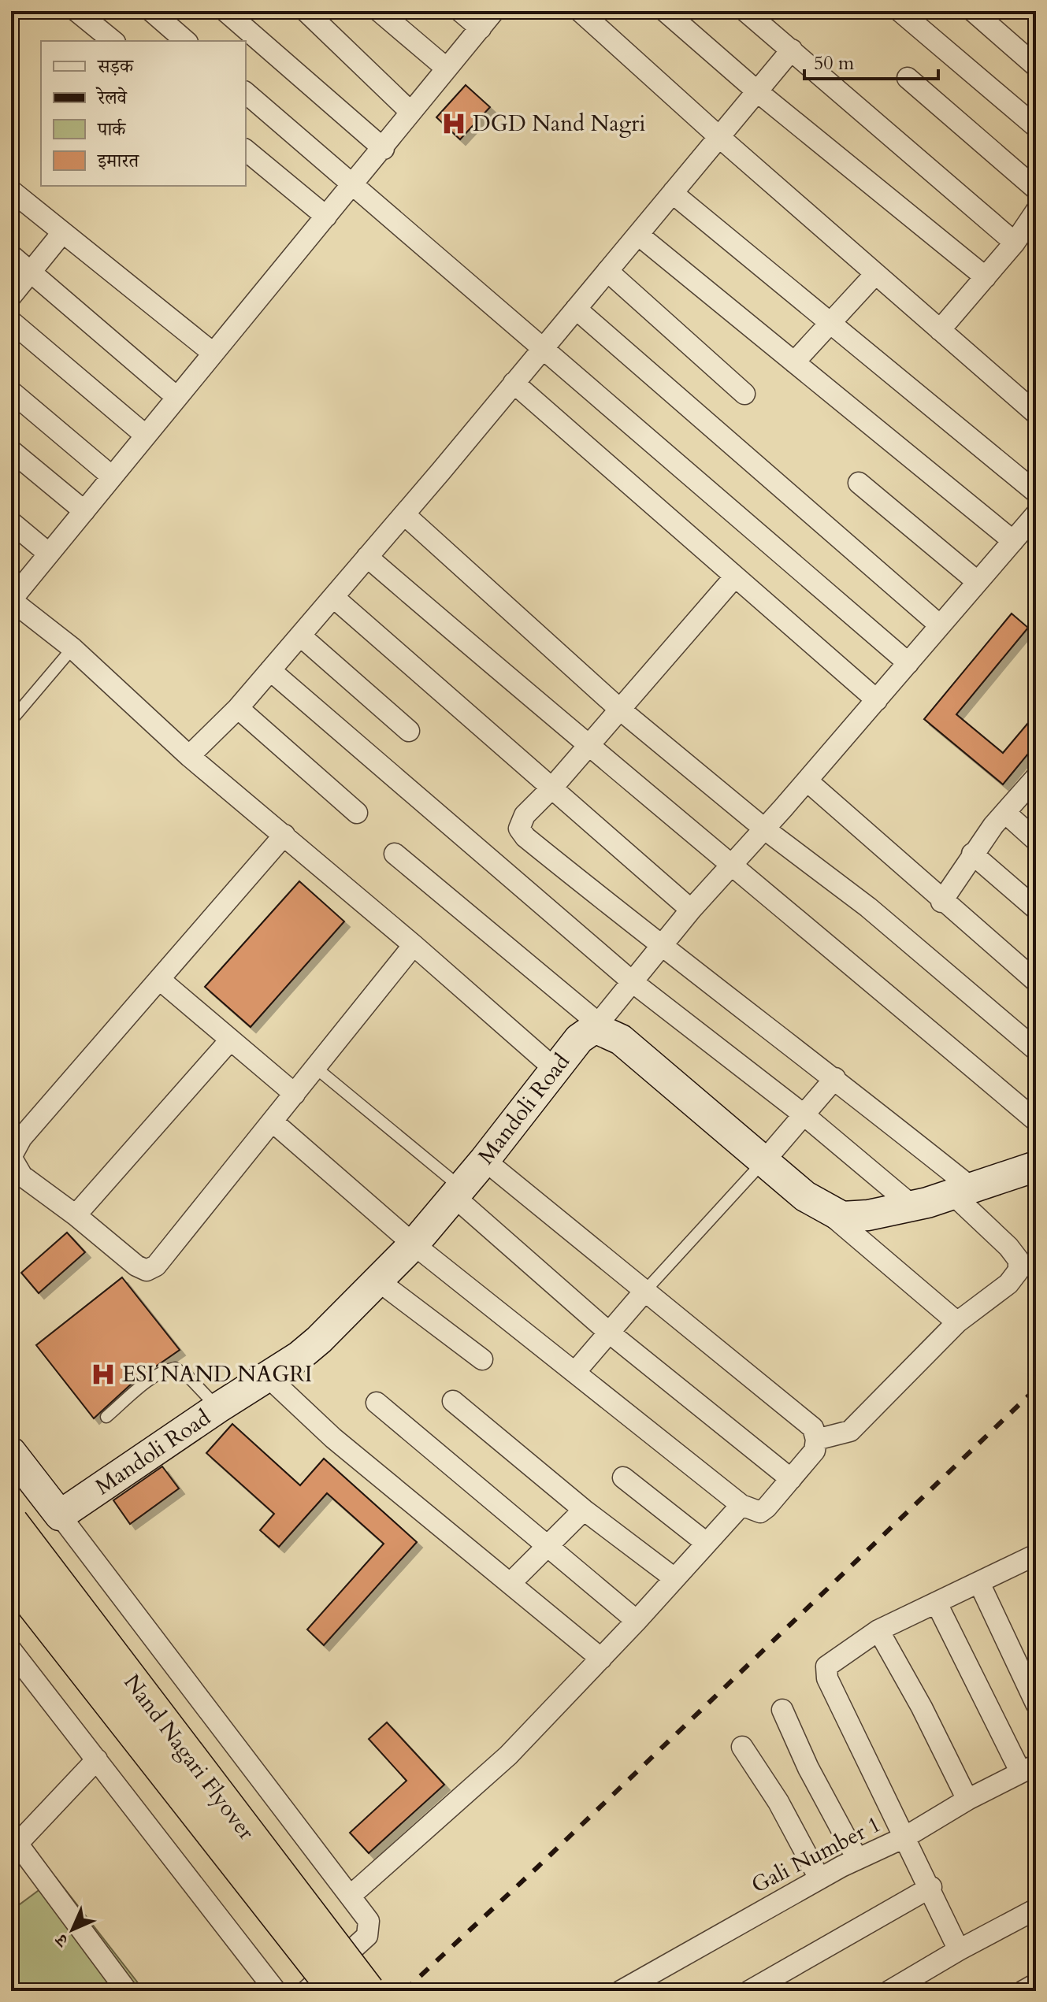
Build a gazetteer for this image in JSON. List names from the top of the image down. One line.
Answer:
{"streets":{"highway":["Nand Nagari Flyover"],"street":["Mandoli Road","Gali Number 1"]},"places":{"hospital":["DGD Nand Nagri","ESI NAND NAGRI"]},"legend":["सड़क","रेलवे","पार्क","इमारत"],"scale_bar":"50 m","north":"bottom left"}
